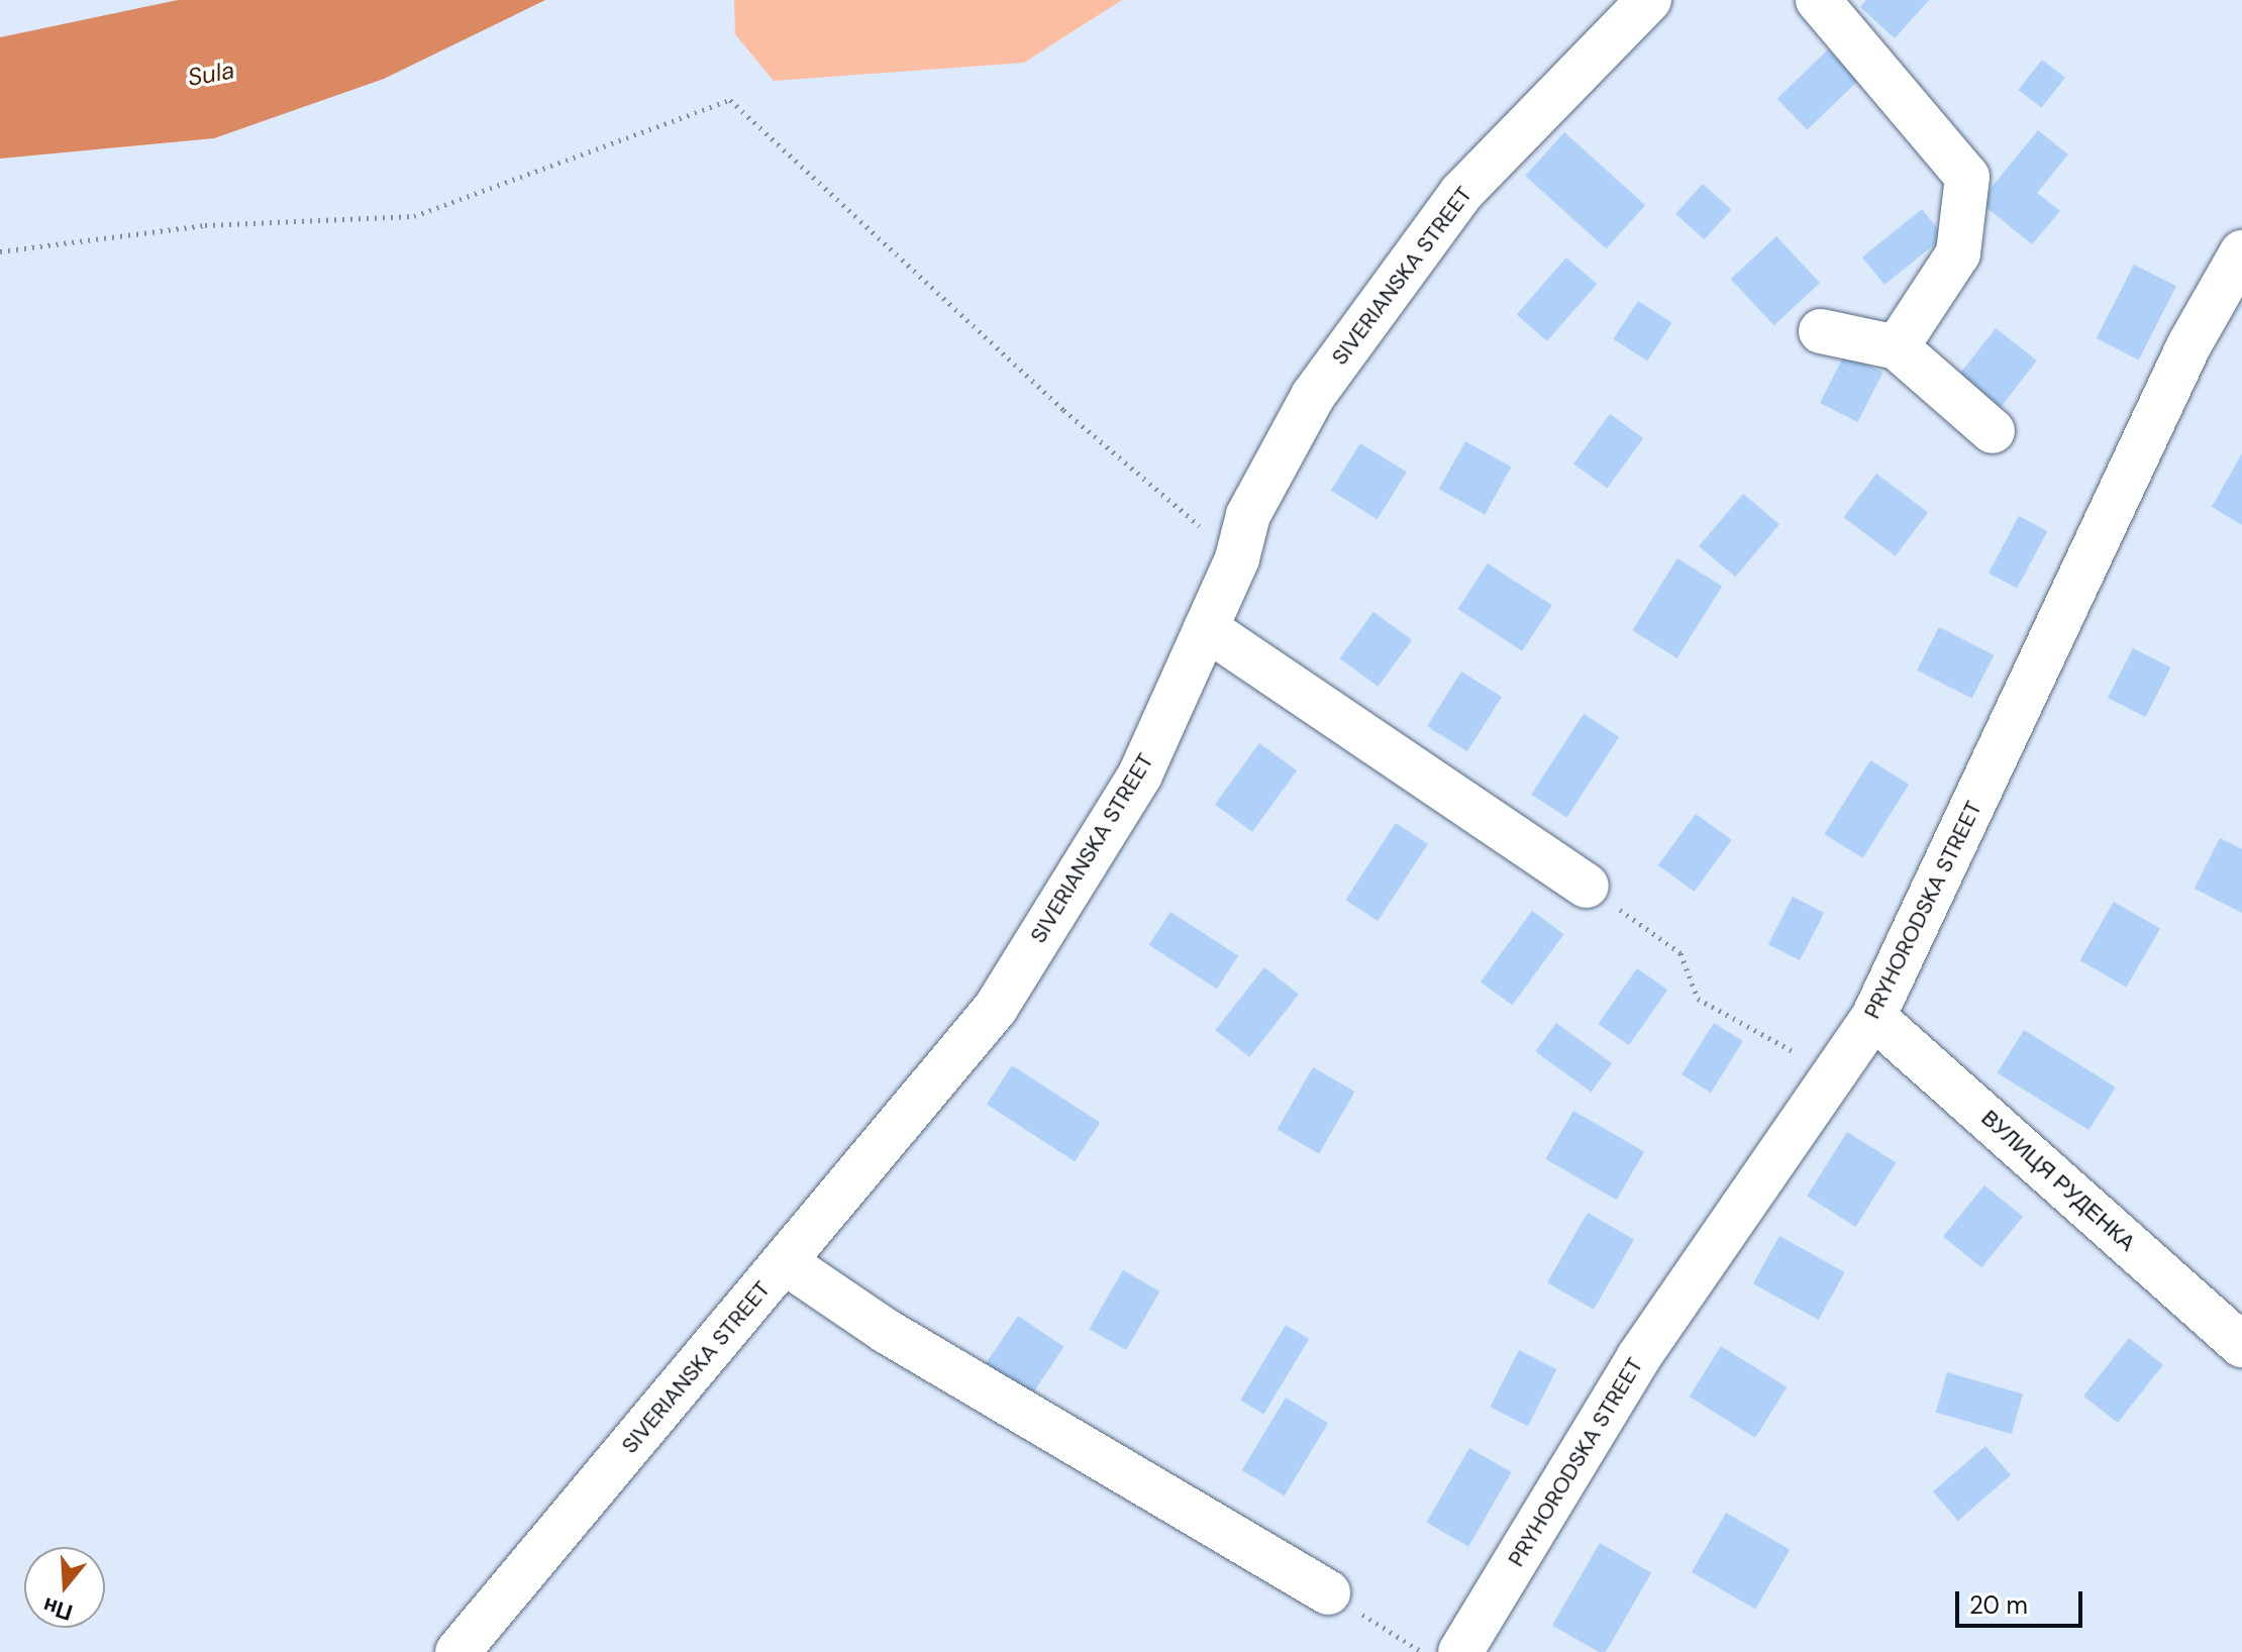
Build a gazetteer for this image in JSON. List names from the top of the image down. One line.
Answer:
{"streets":{"street":["SIVERIANSKA STREET","PRYHORODSKA STREET","ВУЛИЦЯ РУДЕНКА"]},"crossings":[["PRYHORODSKA STREET","ВУЛИЦЯ РУДЕНКА"]],"water":["Sula"],"scale_bar":"20 m","north":"bottom"}
